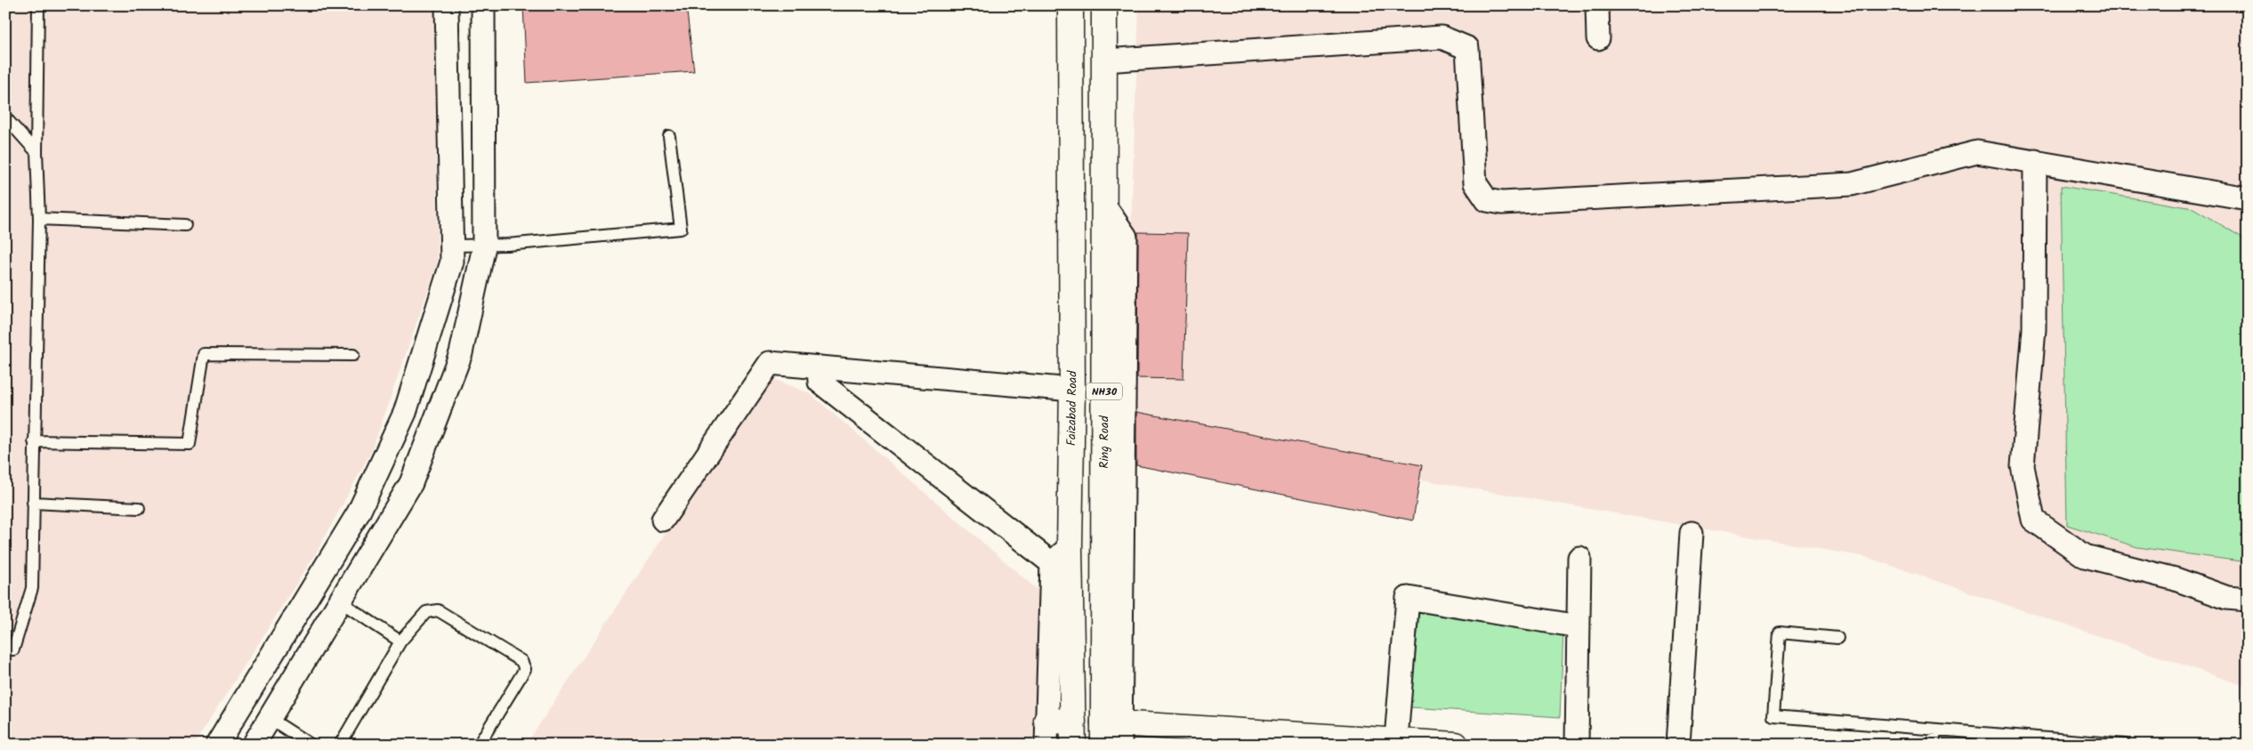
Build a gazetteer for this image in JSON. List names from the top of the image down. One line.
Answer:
{"streets":{"main road":["NH30","Faizabad Road","Ring Road"]},"crossings":[["NH30","Ring Road"]]}
